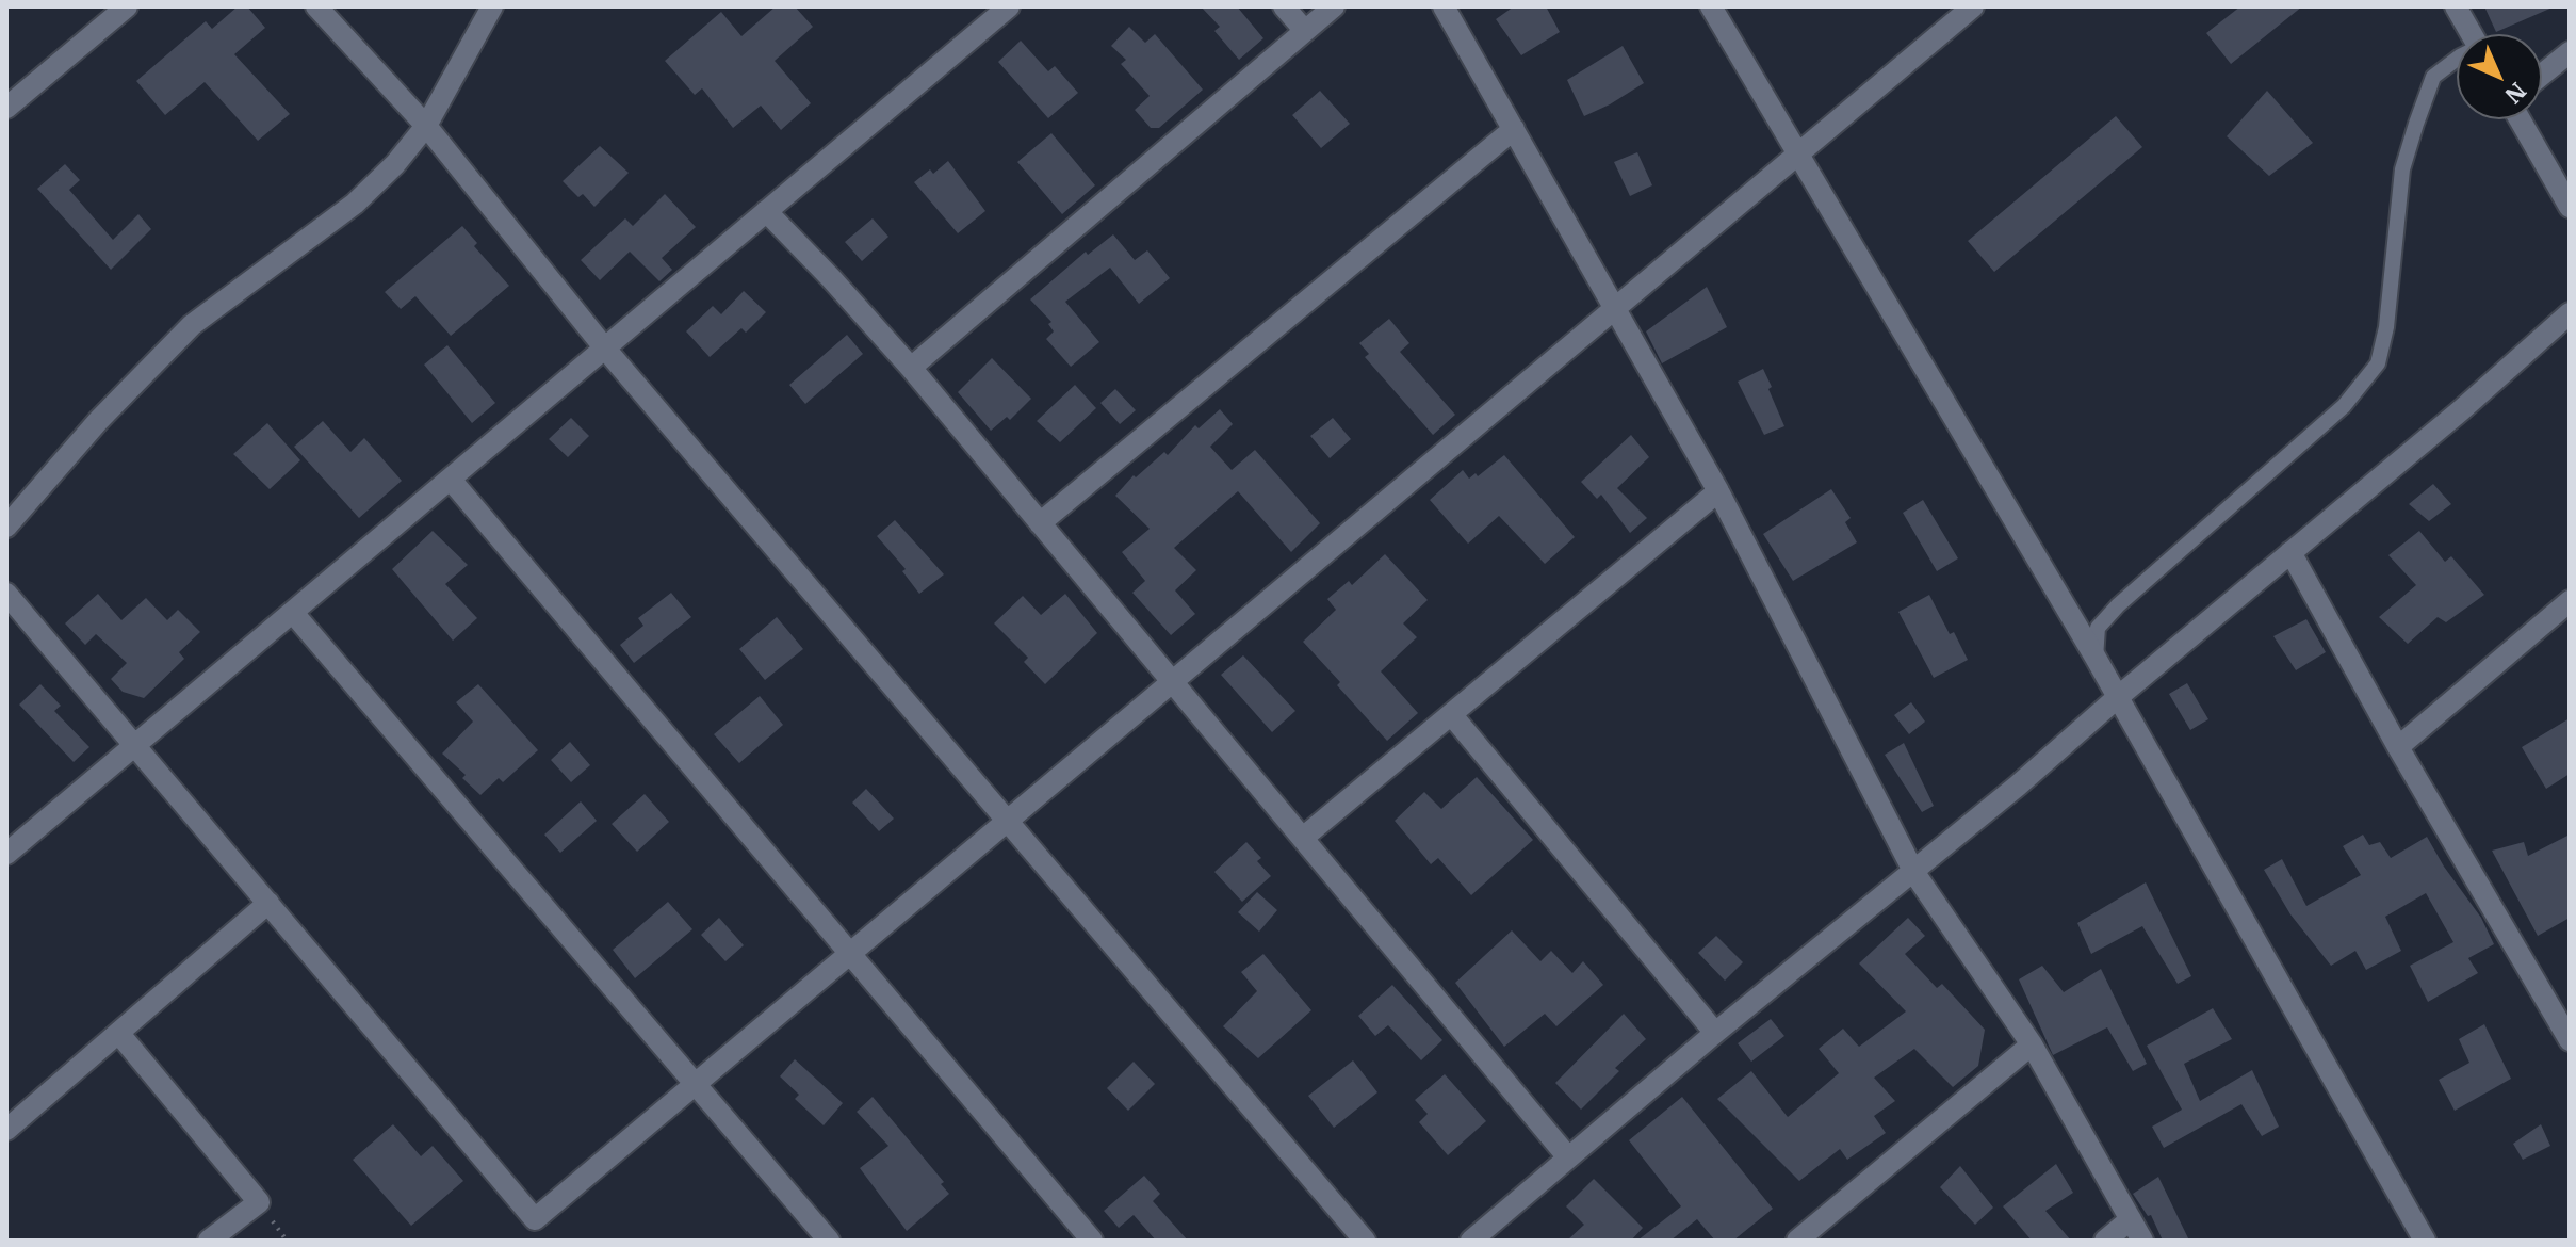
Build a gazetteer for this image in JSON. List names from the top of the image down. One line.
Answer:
{"north":"bottom right"}
